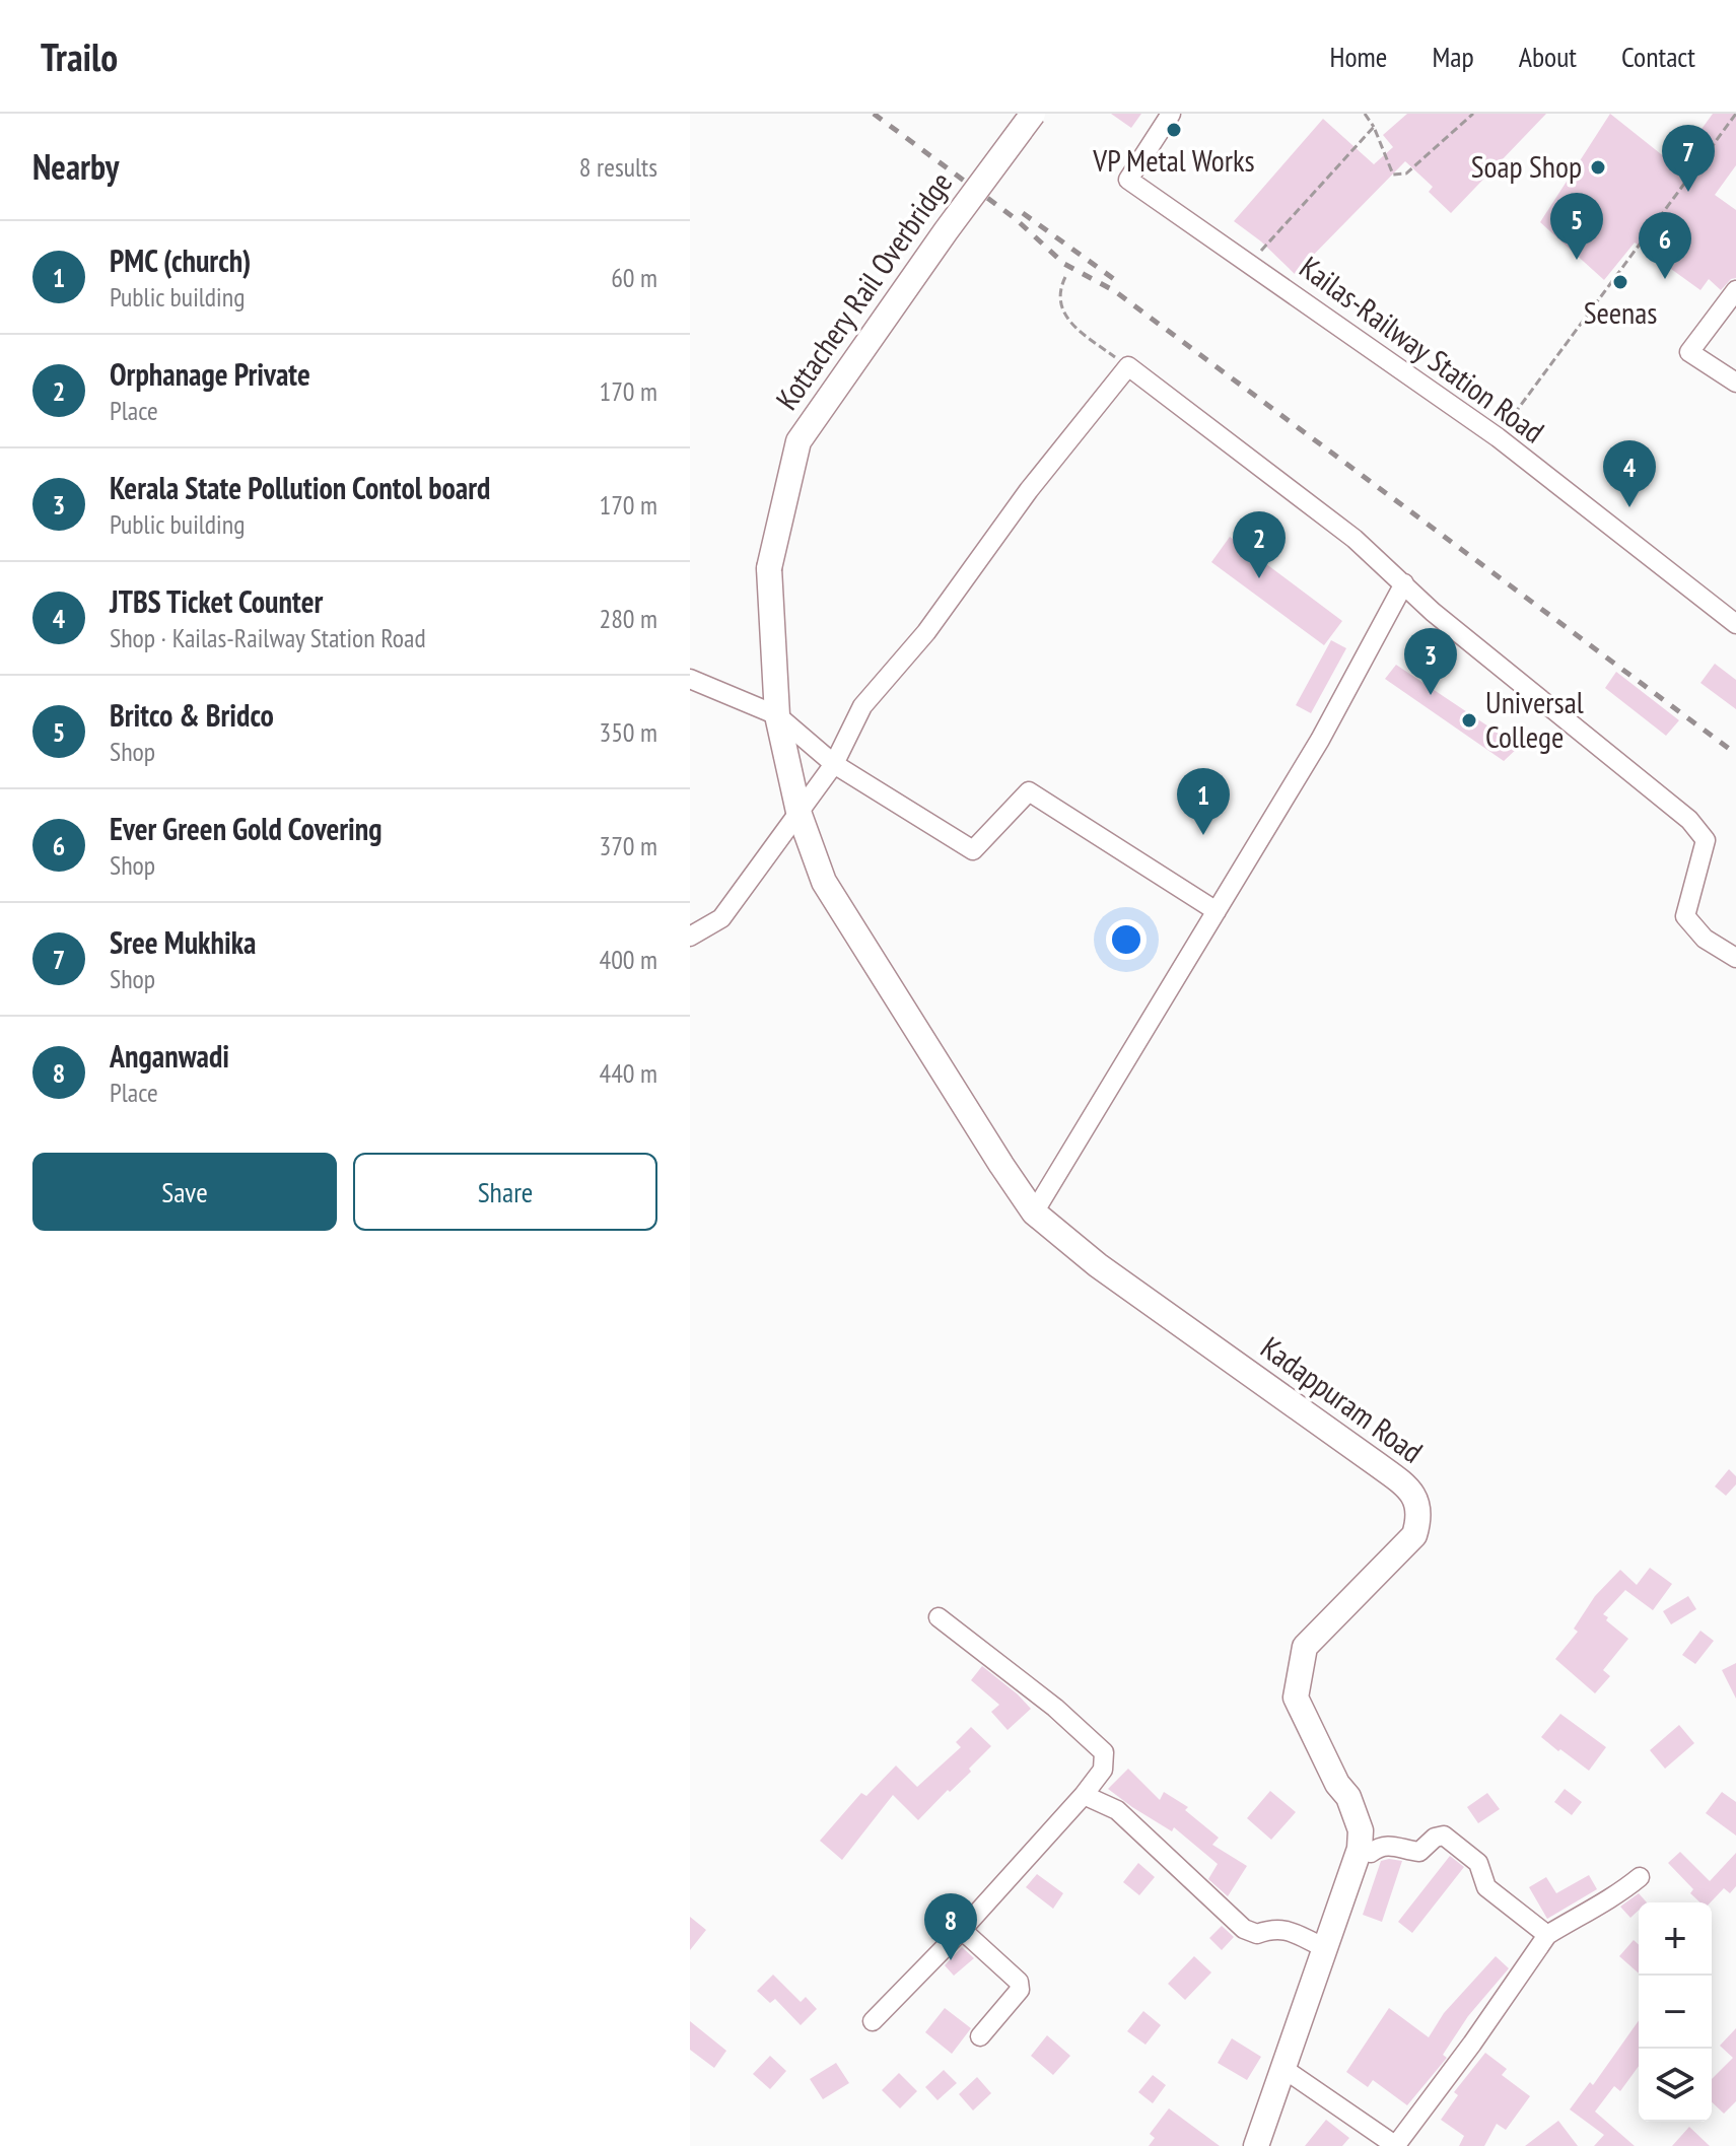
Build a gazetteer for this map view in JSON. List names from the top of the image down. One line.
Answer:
{"streets":{"main road":["Kottachery Rail Overbridge","Kadappuram Road"],"street":["Kailas-Railway Station Road"]},"crossings":[["Kottachery Rail Overbridge","Kadappuram Road"]],"places":["VP Metal Works","Soap Shop","Seenas","Universal College"],"page":{"header":"Trailo","nav":["Home","Map","About","Contact"],"heading":["Nearby","8 results"],"pins":["7","5","6","4","2","3","1","8"],"list":[{"mark":"1","name":"PMC (church)","note":"Public building","value":"60 m"},{"mark":"2","name":"Orphanage Private","note":"Place","value":"170 m"},{"mark":"3","name":"Kerala State Pollution Contol board","note":"Public building","value":"170 m"},{"mark":"4","name":"JTBS Ticket Counter","note":"Shop · Kailas-Railway Station Road","value":"280 m"},{"mark":"5","name":"Britco & Bridco","note":"Shop","value":"350 m"},{"mark":"6","name":"Ever Green Gold Covering","note":"Shop","value":"370 m"},{"mark":"7","name":"Sree Mukhika","note":"Shop","value":"400 m"},{"mark":"8","name":"Anganwadi","note":"Place","value":"440 m"}],"buttons":["Save","Share"],"map_buttons":["+","−"]}}
